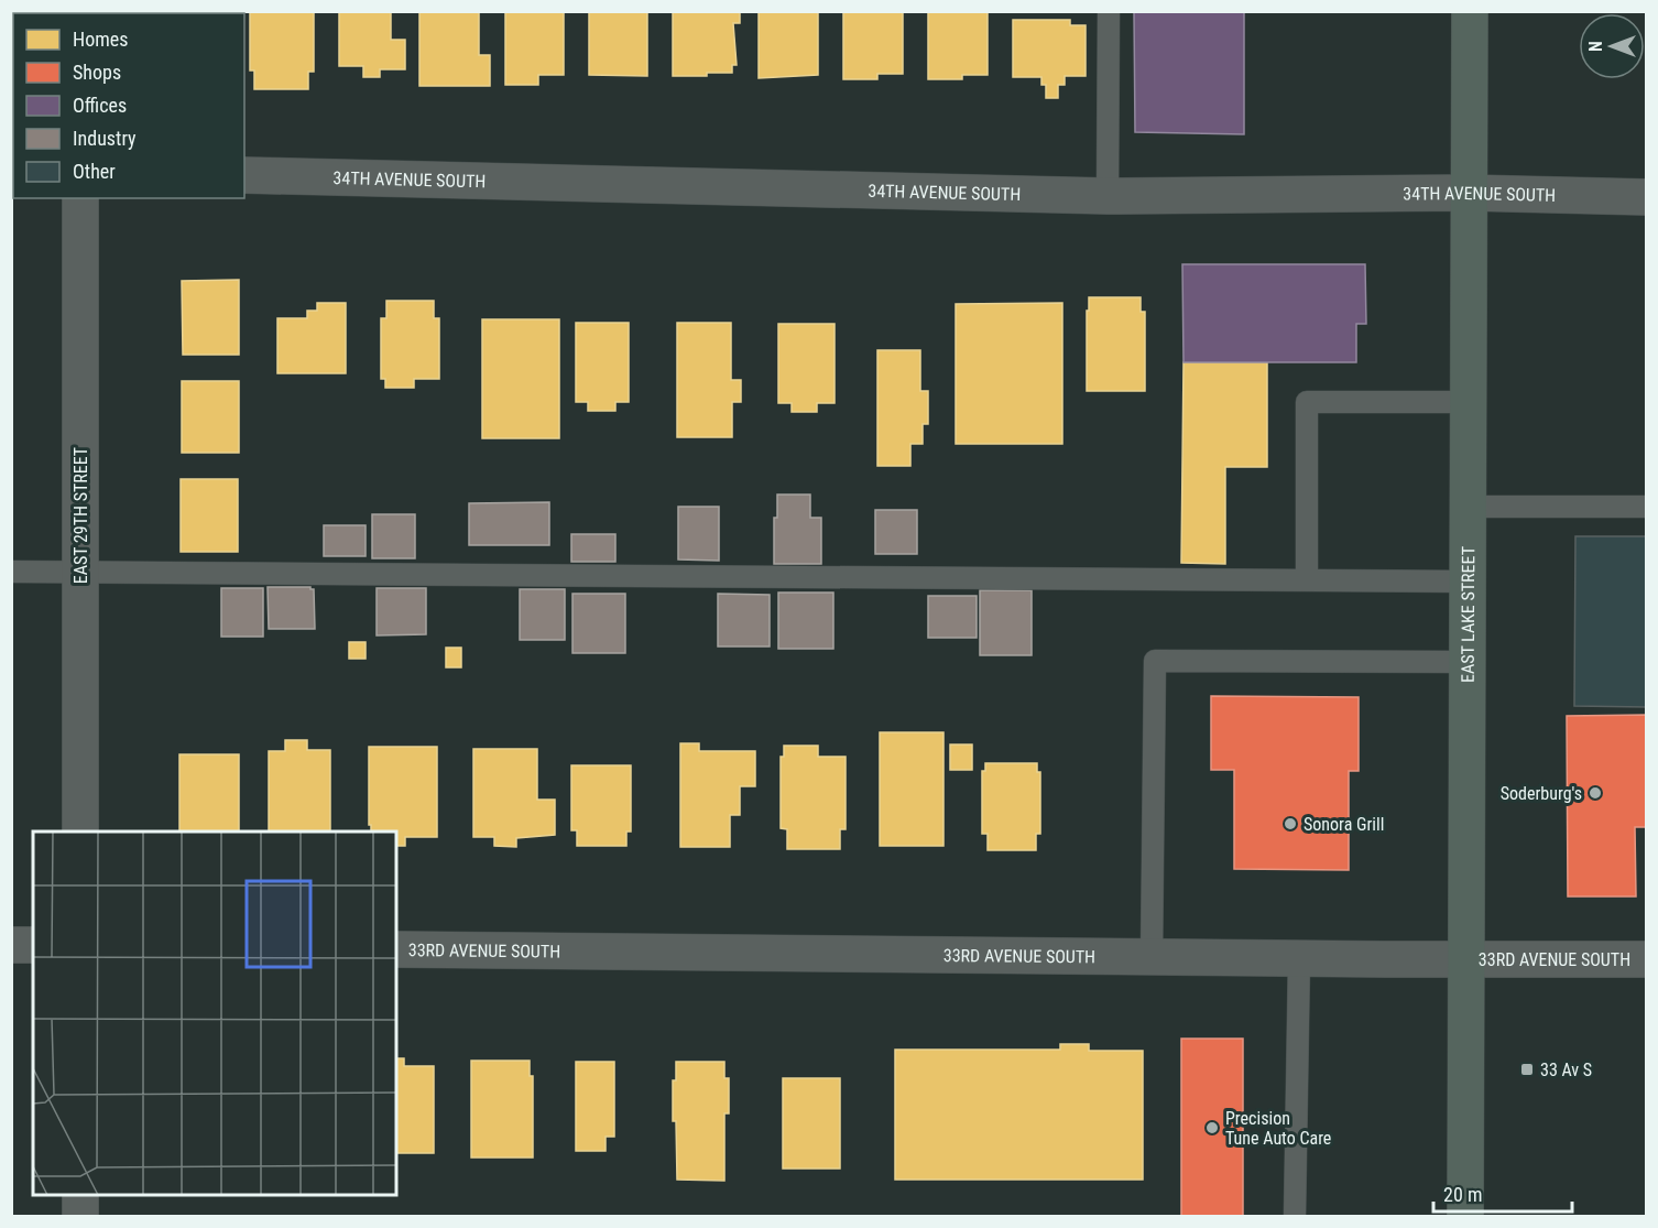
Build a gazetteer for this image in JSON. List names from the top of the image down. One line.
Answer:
{"streets":{"main road":["EAST LAKE STREET"],"street":["34TH AVENUE SOUTH","EAST 29TH STREET","33RD AVENUE SOUTH"]},"crossings":[["34TH AVENUE SOUTH","EAST LAKE STREET"],["EAST LAKE STREET","33RD AVENUE SOUTH"]],"places":{"other":["Soderburg's","Sonora Grill","Precision Tune Auto Care"],"transit":["33 Av S"]},"legend":["Homes","Shops","Offices","Industry","Other"],"scale_bar":"20 m","north":"left"}
